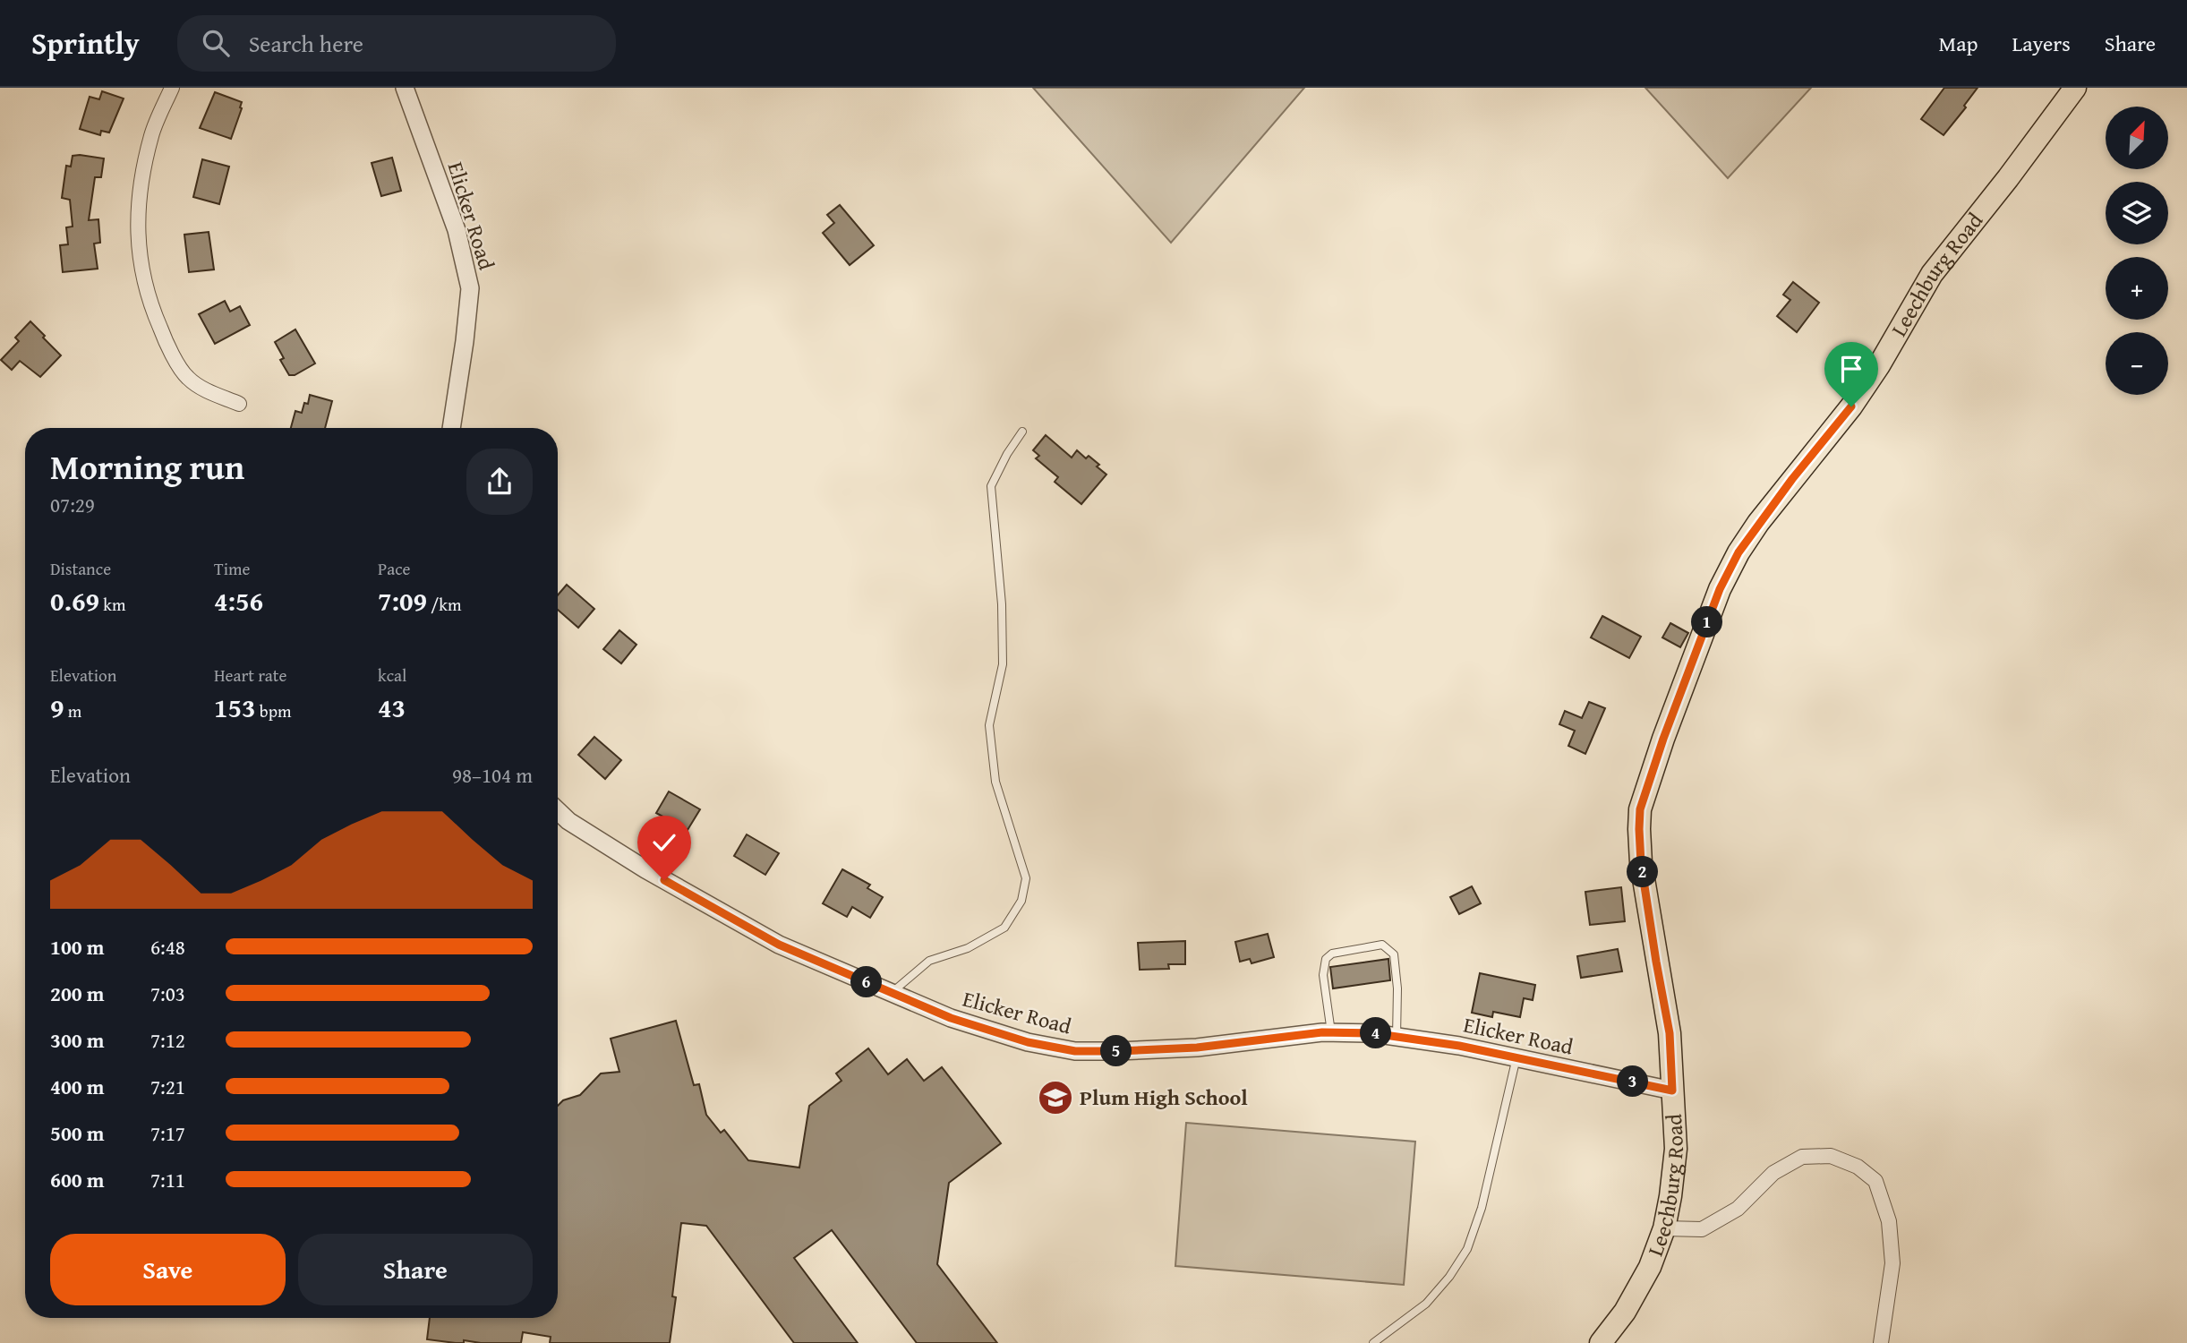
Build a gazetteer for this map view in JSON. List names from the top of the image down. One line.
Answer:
{"streets":{"main road":["Leechburg Road"],"street":["Elicker Road"]},"crossings":[["Elicker Road","Leechburg Road"]],"places":{"school or university":["Plum High School"]},"north":"top right","page":{"header":"Sprintly","search":"Search here","nav":["Map","Layers","Share"],"map_buttons":["+","−"],"heading":["Morning run","07:29"],"stats":[["Distance","0.69 km"],["Time","4:56"],["Pace","7:09 /km"],["Elevation","9 m"],["Heart rate","153 bpm"],["kcal","43"]],"pins":["1","2","6","4","5","3"],"chart":["Elevation","98–104 m"],"list":[{"name":"100 m","note":"6:48"},{"name":"200 m","note":"7:03"},{"name":"300 m","note":"7:12"},{"name":"400 m","note":"7:21"},{"name":"500 m","note":"7:17"},{"name":"600 m","note":"7:11"}],"buttons":["Save","Share"]}}
